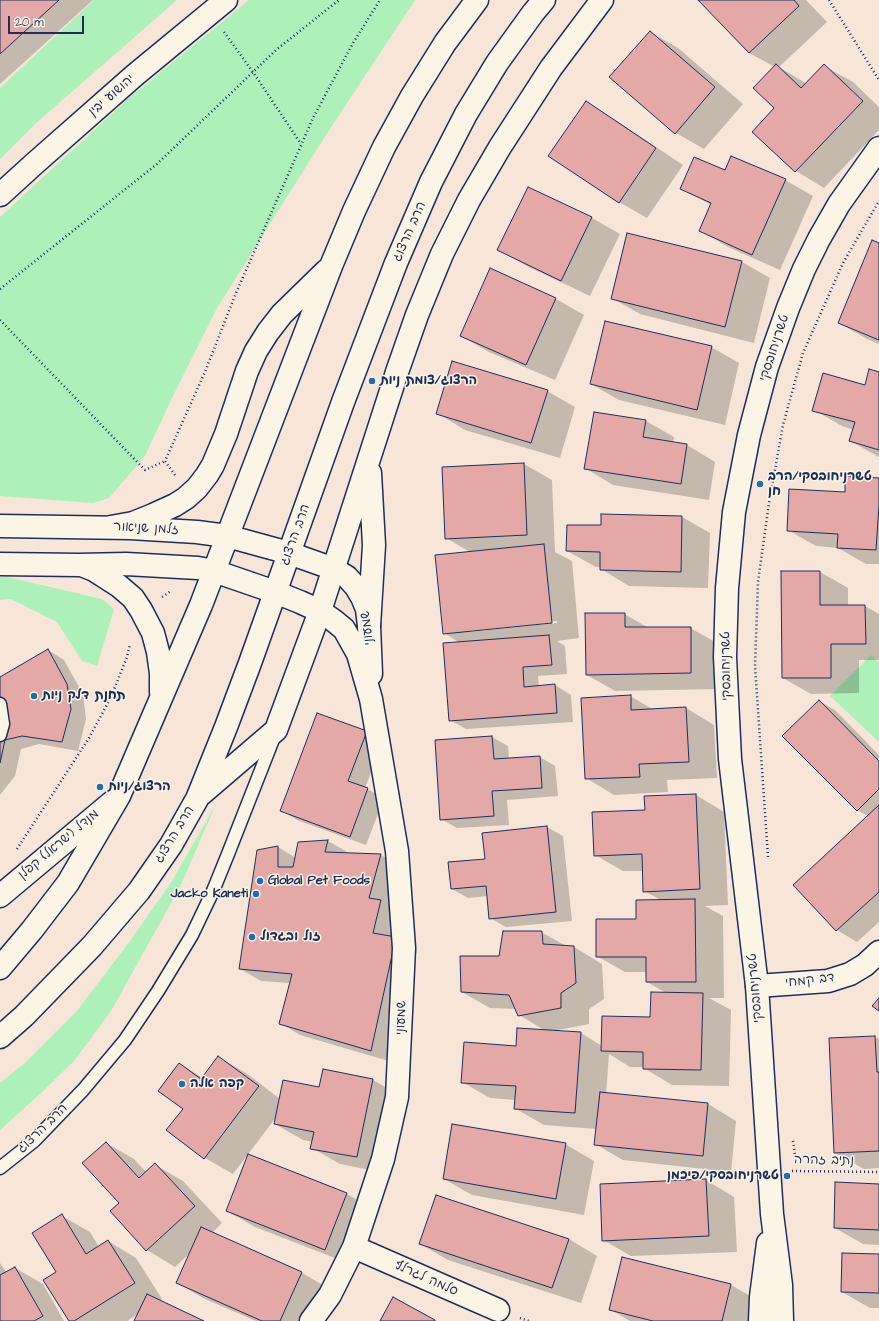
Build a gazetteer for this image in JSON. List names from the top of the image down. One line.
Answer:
{"streets":{"main road":["יהושוע יבין","הרב הרצוג","טשרניחובסקי","זלמן שניאור","שמעוני","מנדל (ישראל) קפלן","דב קמחי","סלמה לגרלף"],"path":["נתיב זהרה"]},"crossings":[["הרב הרצוג","זלמן שניאור"],["הרב הרצוג","שמעוני"],["טשרניחובסקי","דב קמחי"],["טשרניחובסקי","נתיב זהרה"],["זלמן שניאור","שמעוני"],["שמעוני","סלמה לגרלף"]],"places":["הרצוג/צומת ניות","טשרניחובסקי/הרב חן","תחנת דלק ניות","הרצוג/ניות","Global Pet Foods","Jacko Kaneti","זול ובגדול","קפה אלה","טשרניחובסקי/פיכמן"],"scale_bar":"20 m"}
